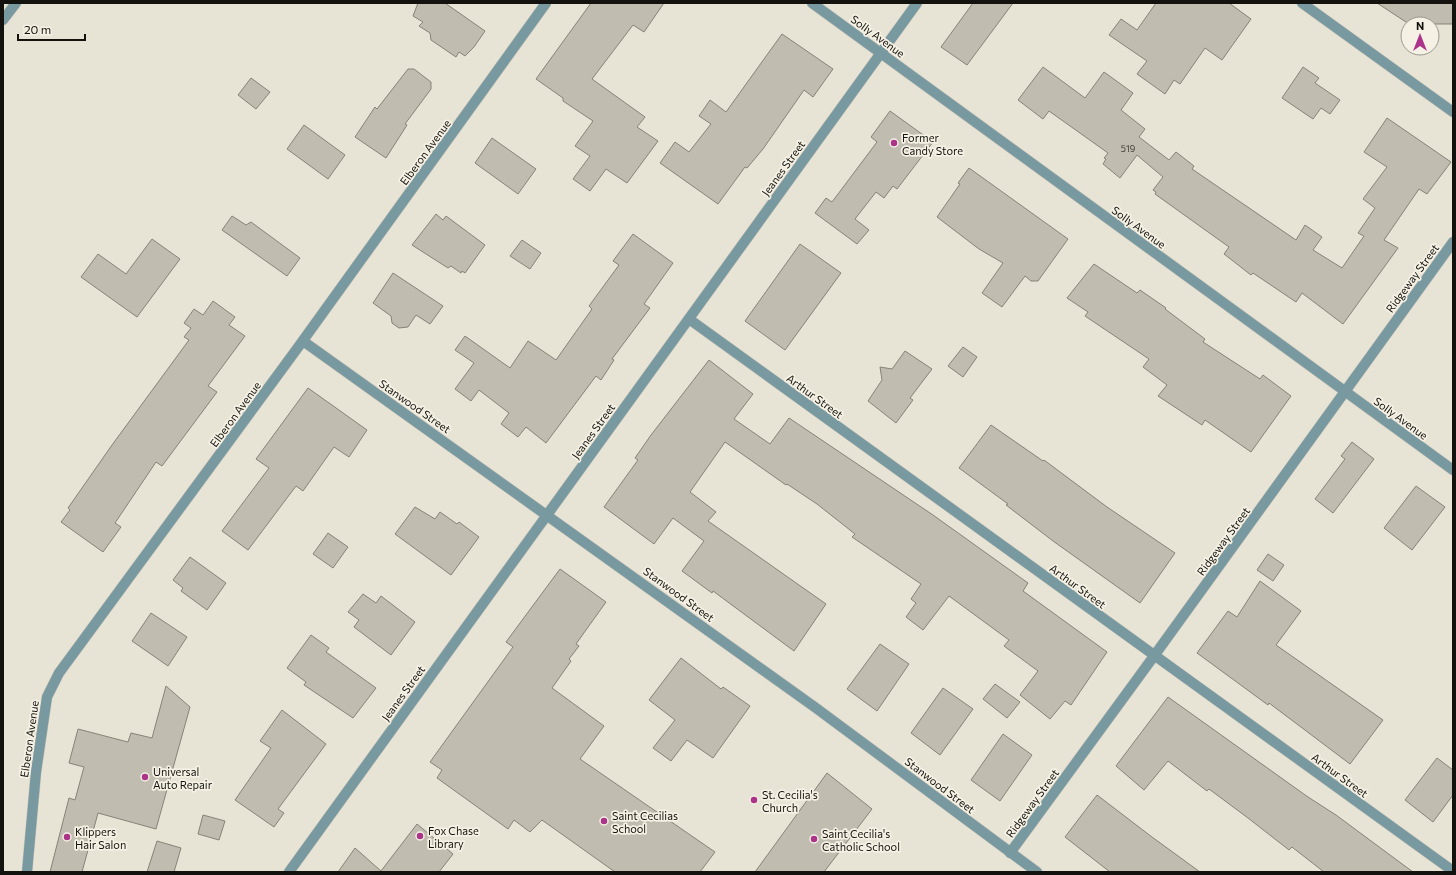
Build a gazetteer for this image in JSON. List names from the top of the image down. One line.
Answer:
{"streets":{"street":["Solly Avenue","Elberon Avenue","Jeanes Street","Ridgeway Street","Arthur Street","Stanwood Street"]},"crossings":[["Solly Avenue","Jeanes Street"],["Solly Avenue","Ridgeway Street"],["Elberon Avenue","Stanwood Street"],["Jeanes Street","Arthur Street"],["Jeanes Street","Stanwood Street"],["Ridgeway Street","Arthur Street"],["Ridgeway Street","Stanwood Street"]],"places":["Former Candy Store","Universal Auto Repair","St. Cecilia's Church","Saint Cecilias School","Fox Chase Library","Klippers Hair Salon","Saint Cecilia's Catholic School"],"house_numbers":["519"],"scale_bar":"20 m","north":"top"}
